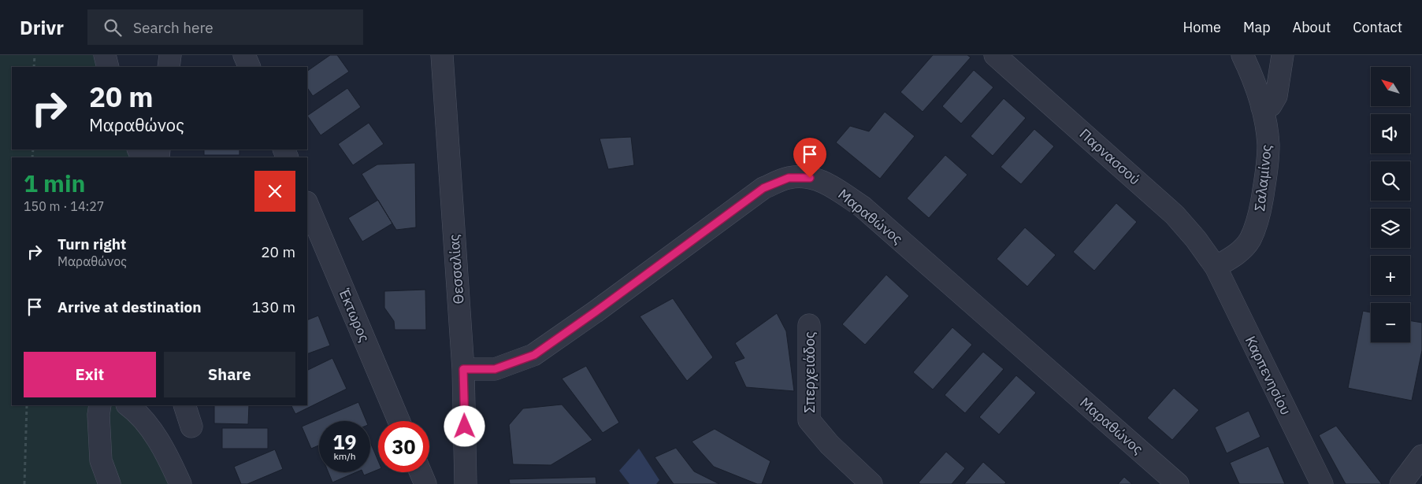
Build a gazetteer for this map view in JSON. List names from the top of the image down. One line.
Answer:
{"streets":{"street":["Παρνασσού","Σαλαμίνος","Μαραθώνος","Θεσσαλίας","Έκτωρος","Σπερχειάδος","Καρπενησίου"]},"crossings":[["Παρνασσού","Σαλαμίνος"],["Παρνασσού","Καρπενησίου"],["Σαλαμίνος","Καρπενησίου"],["Μαραθώνος","Θεσσαλίας"]],"north":"top left","page":{"header":"Drivr","search":"Search here","nav":["Home","Map","About","Contact"],"map_buttons":["+","−"],"turn":["20 m","Μαραθώνος"],"heading":["1 min","150 m · 14:27"],"list":[{"name":"Turn right","note":"Μαραθώνος","value":"20 m"},{"name":"Arrive at destination","value":"130 m"}],"buttons":["Exit","Share"],"speed":"19 km/h","limit":"30"}}
